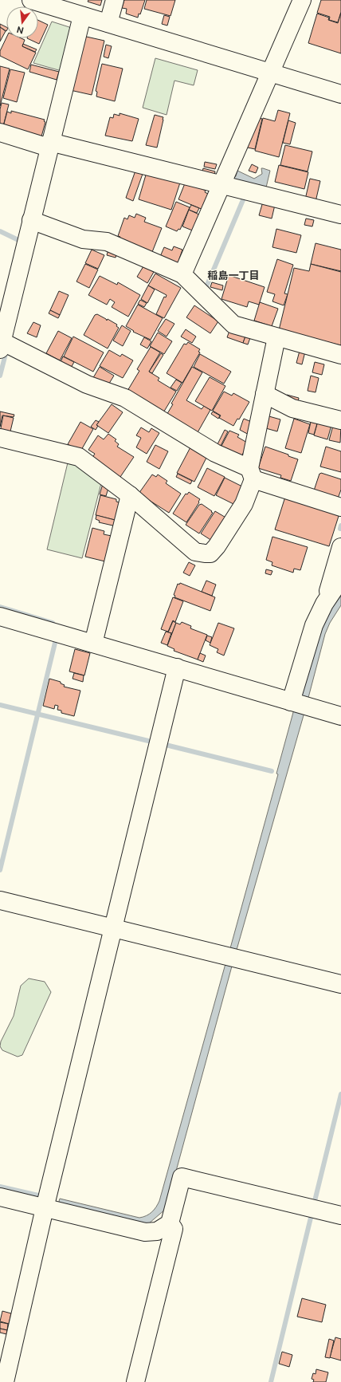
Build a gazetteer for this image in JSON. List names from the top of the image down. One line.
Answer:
{"districts":["稲島一丁目"],"north":"bottom"}
